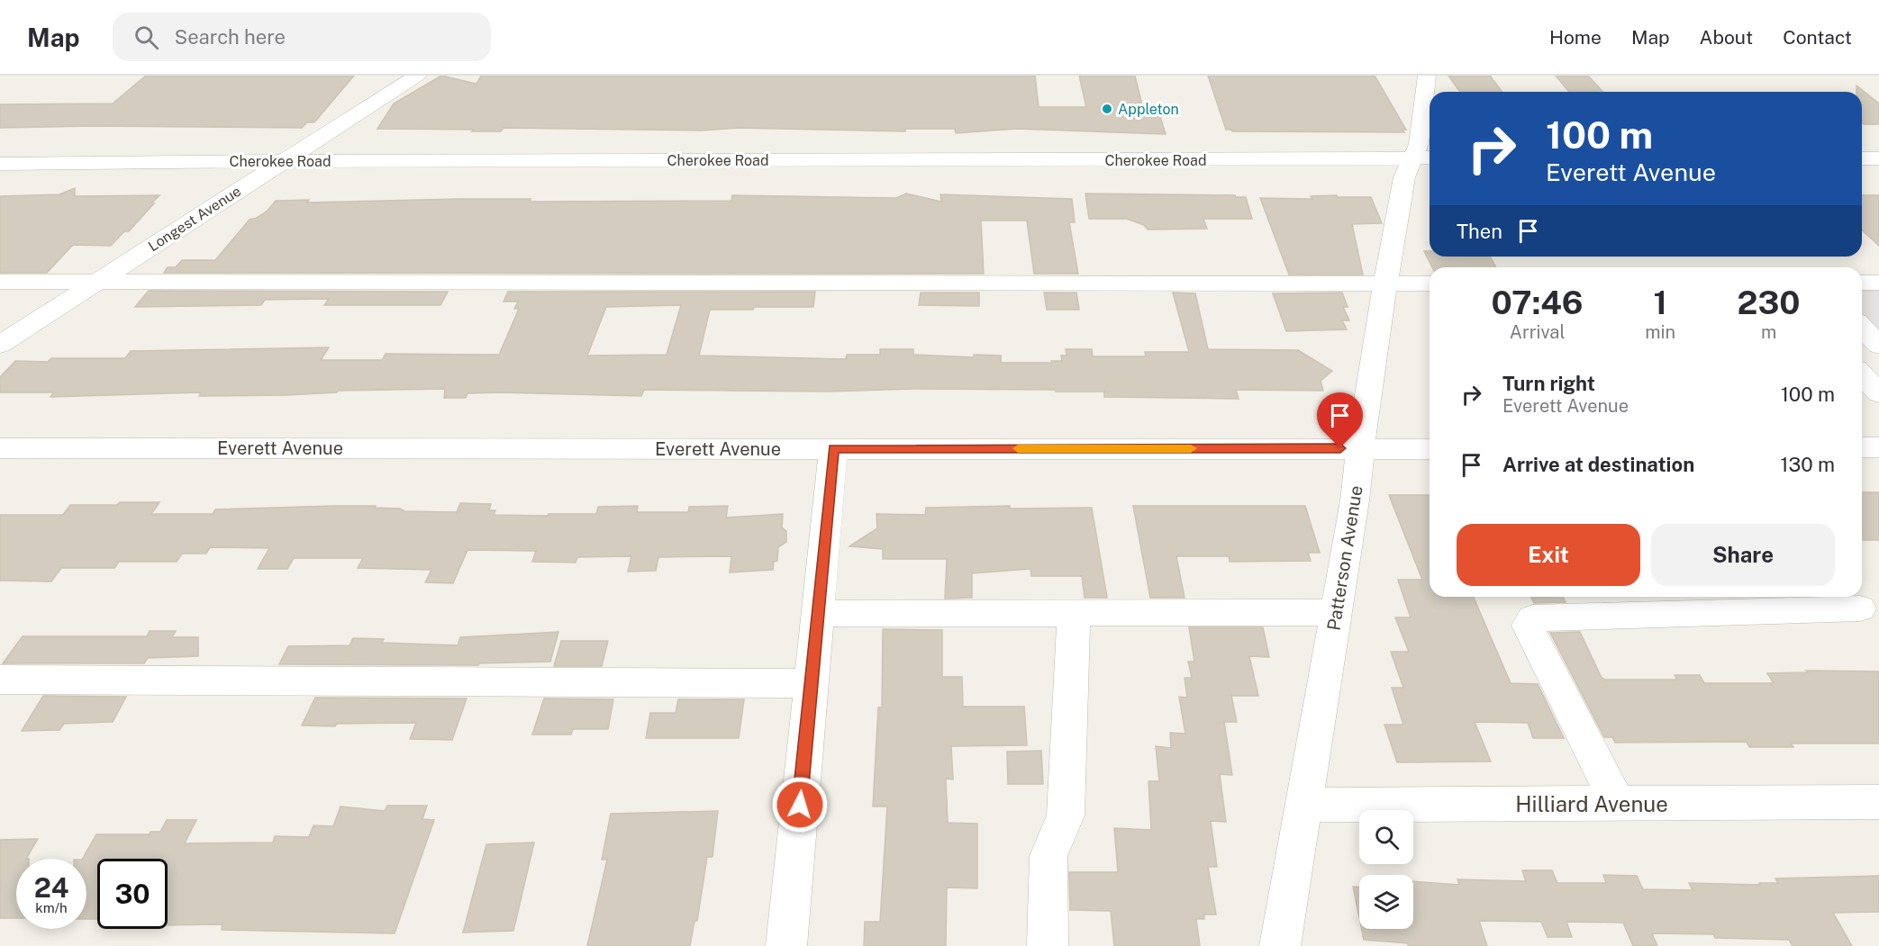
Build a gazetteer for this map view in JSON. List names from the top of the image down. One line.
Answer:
{"streets":{"street":["Cherokee Road","Longest Avenue","Everett Avenue","Patterson Avenue","Hilliard Avenue"]},"crossings":[["Cherokee Road","Longest Avenue"],["Cherokee Road","Patterson Avenue"],["Everett Avenue","Patterson Avenue"],["Patterson Avenue","Hilliard Avenue"]],"places":["Appleton"],"page":{"header":"Map","search":"Search here","nav":["Home","Map","About","Contact"],"turn":["100 m","Everett Avenue"],"then":"Then","eta":["07:46","Arrival","1","min","230","m"],"list":[{"name":"Turn right","note":"Everett Avenue","value":"100 m"},{"name":"Arrive at destination","value":"130 m"}],"buttons":["Exit","Share"],"speed":"24 km/h","limit":"30"}}
